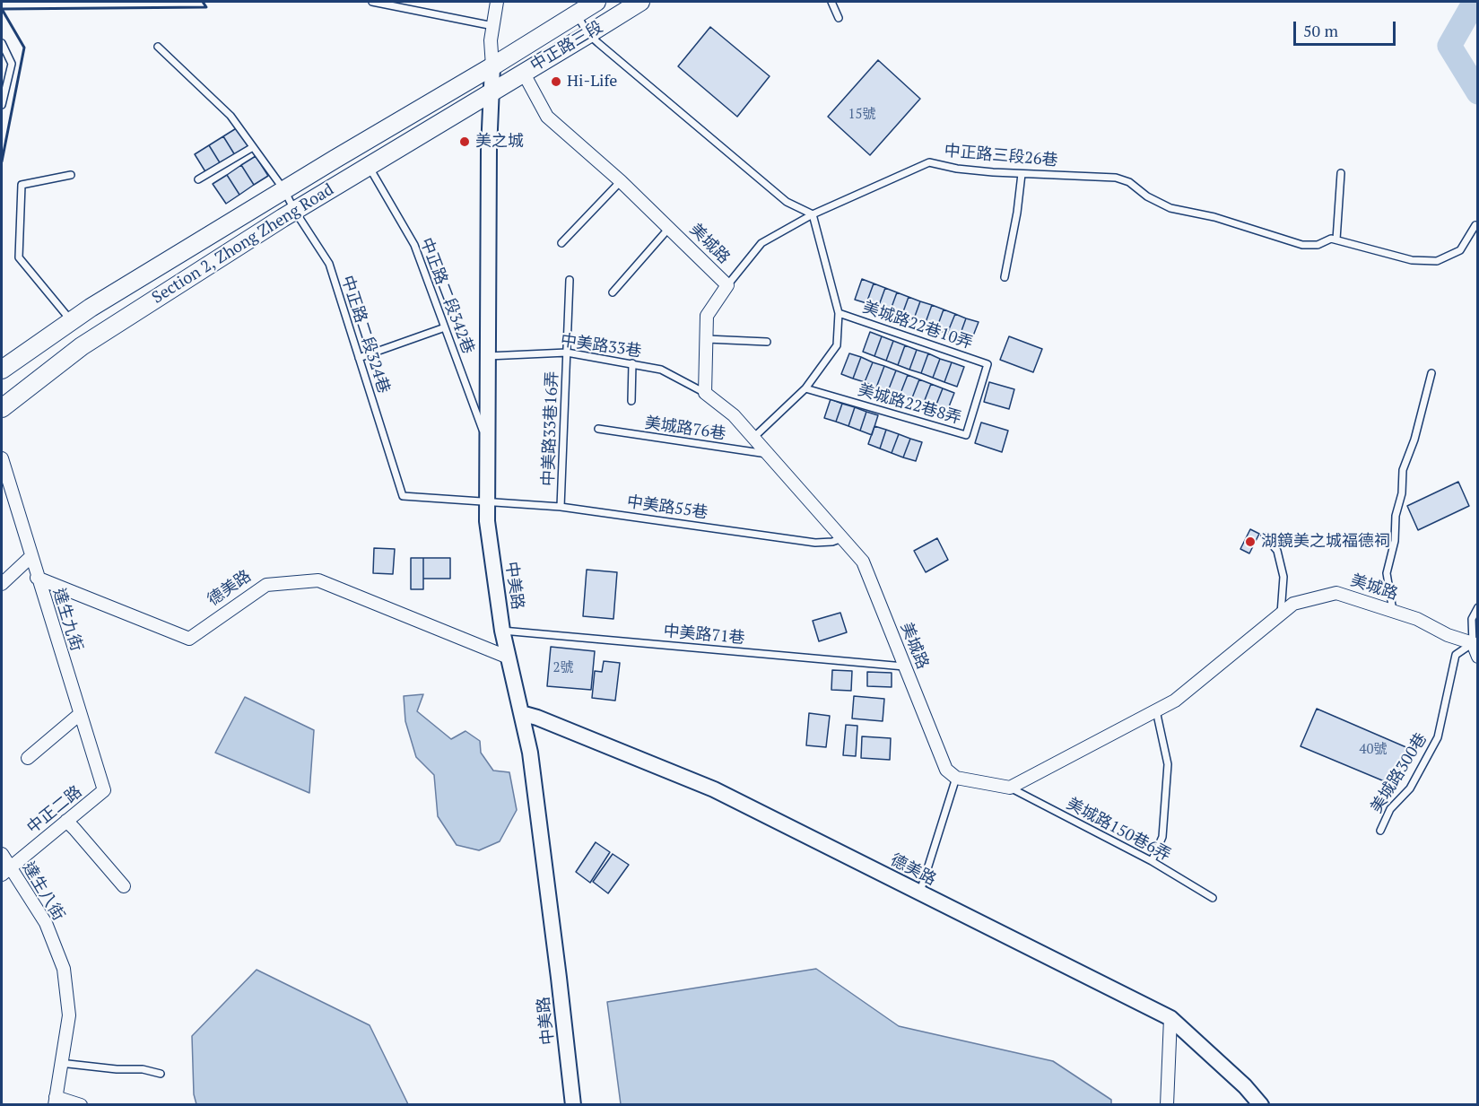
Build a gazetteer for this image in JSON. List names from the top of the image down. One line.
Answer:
{"streets":{"main road":["中正路三段","Section 2, Zhong Zheng Road"],"street":["美城路","中美路","德美路","達生九街","中正二路","達生八街"],"lane":["中正路三段26巷","中正路二段342巷","美城路22巷10弄","中正路二段324巷","中美路33巷","美城路22巷8弄","中美路33巷16弄","美城路76巷","中美路55巷","中美路71巷","美城路300巷","美城路150巷6弄"]},"crossings":[["中正路三段","Section 2, Zhong Zheng Road"],["中正路三段","美城路"],["中正路三段","中美路"],["中正路三段26巷","美城路"],["Section 2, Zhong Zheng Road","中正路二段342巷"],["Section 2, Zhong Zheng Road","中正路二段324巷"],["Section 2, Zhong Zheng Road","中美路"],["美城路","中美路33巷"],["美城路","美城路76巷"],["美城路","中美路55巷"],["美城路","中美路71巷"],["美城路","美城路300巷"],["美城路","美城路150巷6弄"],["中正路二段342巷","中美路"],["美城路22巷10弄","美城路22巷8弄"],["中正路二段324巷","中美路55巷"],["中美路33巷","中美路33巷16弄"],["中美路33巷","中美路"],["中美路33巷16弄","中美路55巷"],["中美路55巷","中美路"],["中美路","德美路"],["中美路","中美路71巷"],["德美路","達生九街"],["達生九街","中正二路"],["中正二路","達生八街"]],"places":["Hi-Life","美之城","湖鏡美之城福德祠"],"house_numbers":["15號","2號","40號"],"scale_bar":"50 m"}
